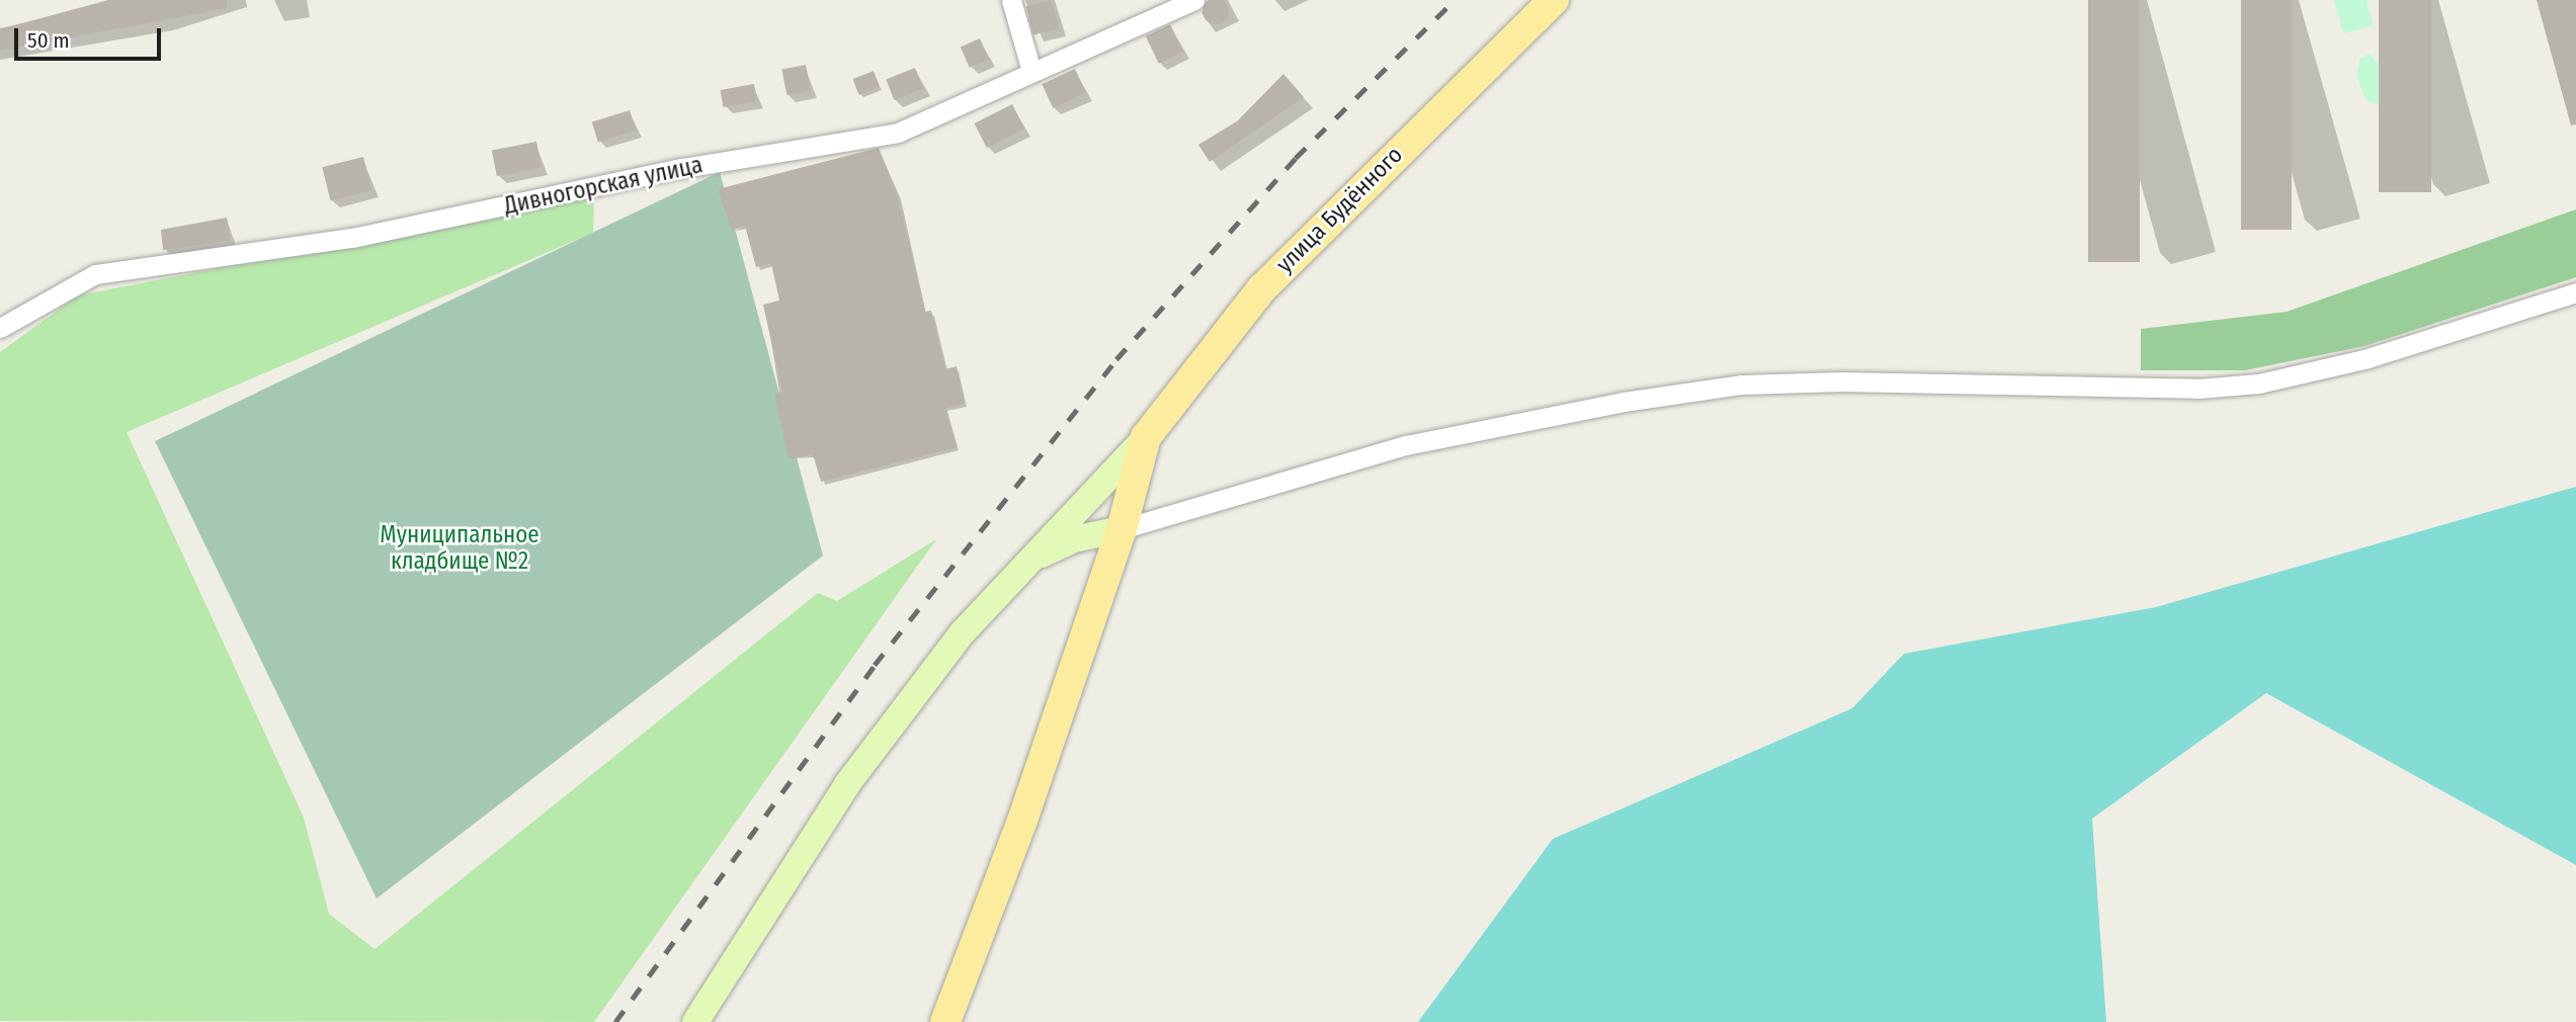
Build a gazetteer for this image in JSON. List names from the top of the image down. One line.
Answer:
{"streets":{"main road":["улица Будённого"],"street":["Дивногорская улица"]},"parks":["Муниципальное кладбище №2"],"scale_bar":"50 m"}
